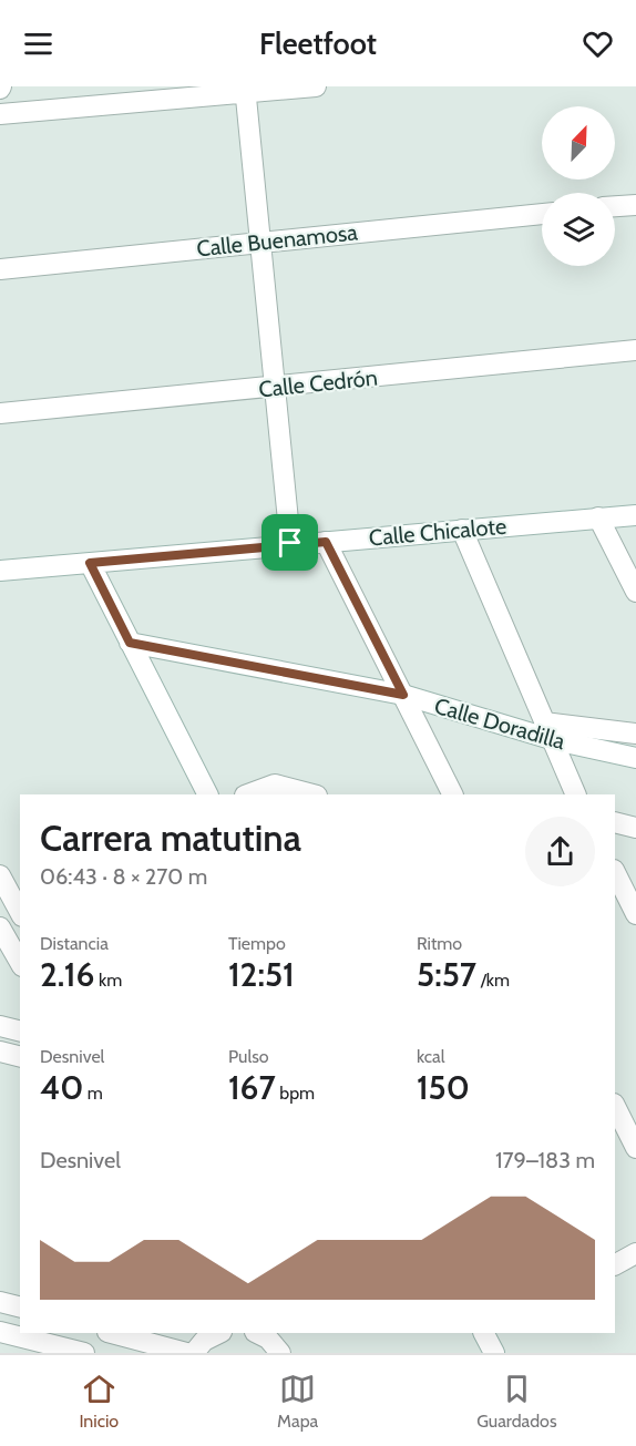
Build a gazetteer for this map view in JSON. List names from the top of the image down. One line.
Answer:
{"streets":{"street":["Calle Buenamosa","Calle Cedrón","Calle Chicalote","Calle Doradilla"]},"north":"top right","page":{"header":"Fleetfoot","heading":["Carrera matutina","06:43 · 8 × 270 m"],"stats":[["Distancia","2.16 km"],["Tiempo","12:51"],["Ritmo","5:57 /km"],["Desnivel","40 m"],["Pulso","167 bpm"],["kcal","150"]],"chart":["Desnivel","179–183 m"],"tabs":["Inicio","Mapa","Guardados"]}}
